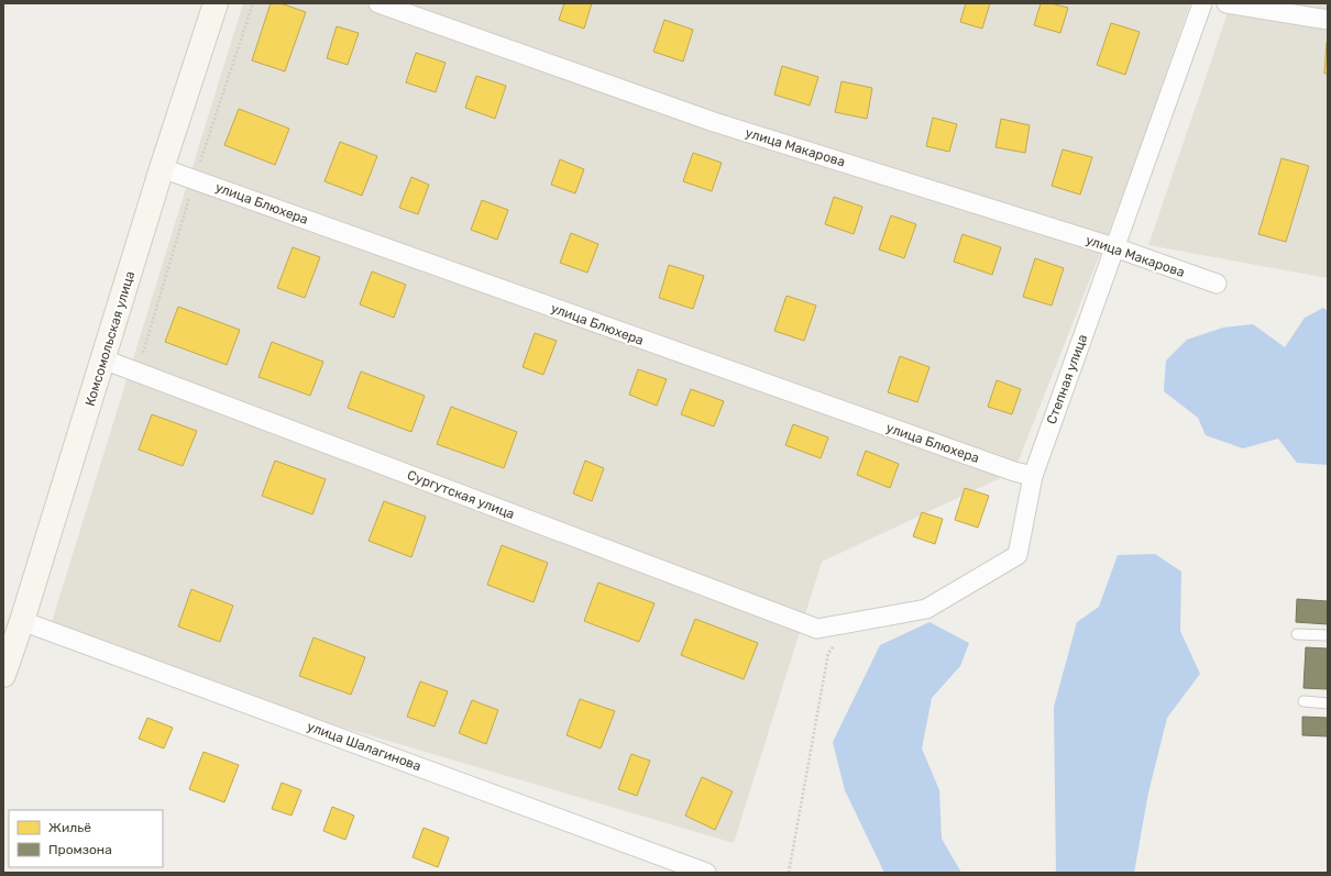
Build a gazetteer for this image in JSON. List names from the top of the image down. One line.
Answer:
{"streets":{"street":["улица Макарова","улица Блюхера","Комсомольская улица","Степная улица","Сургутская улица","улица Шалагинова"]},"crossings":[["улица Макарова","Степная улица"],["улица Блюхера","Комсомольская улица"],["улица Блюхера","Степная улица"],["Комсомольская улица","Сургутская улица"],["Комсомольская улица","улица Шалагинова"],["Степная улица","Сургутская улица"]],"legend":["Жильё","Промзона"]}
